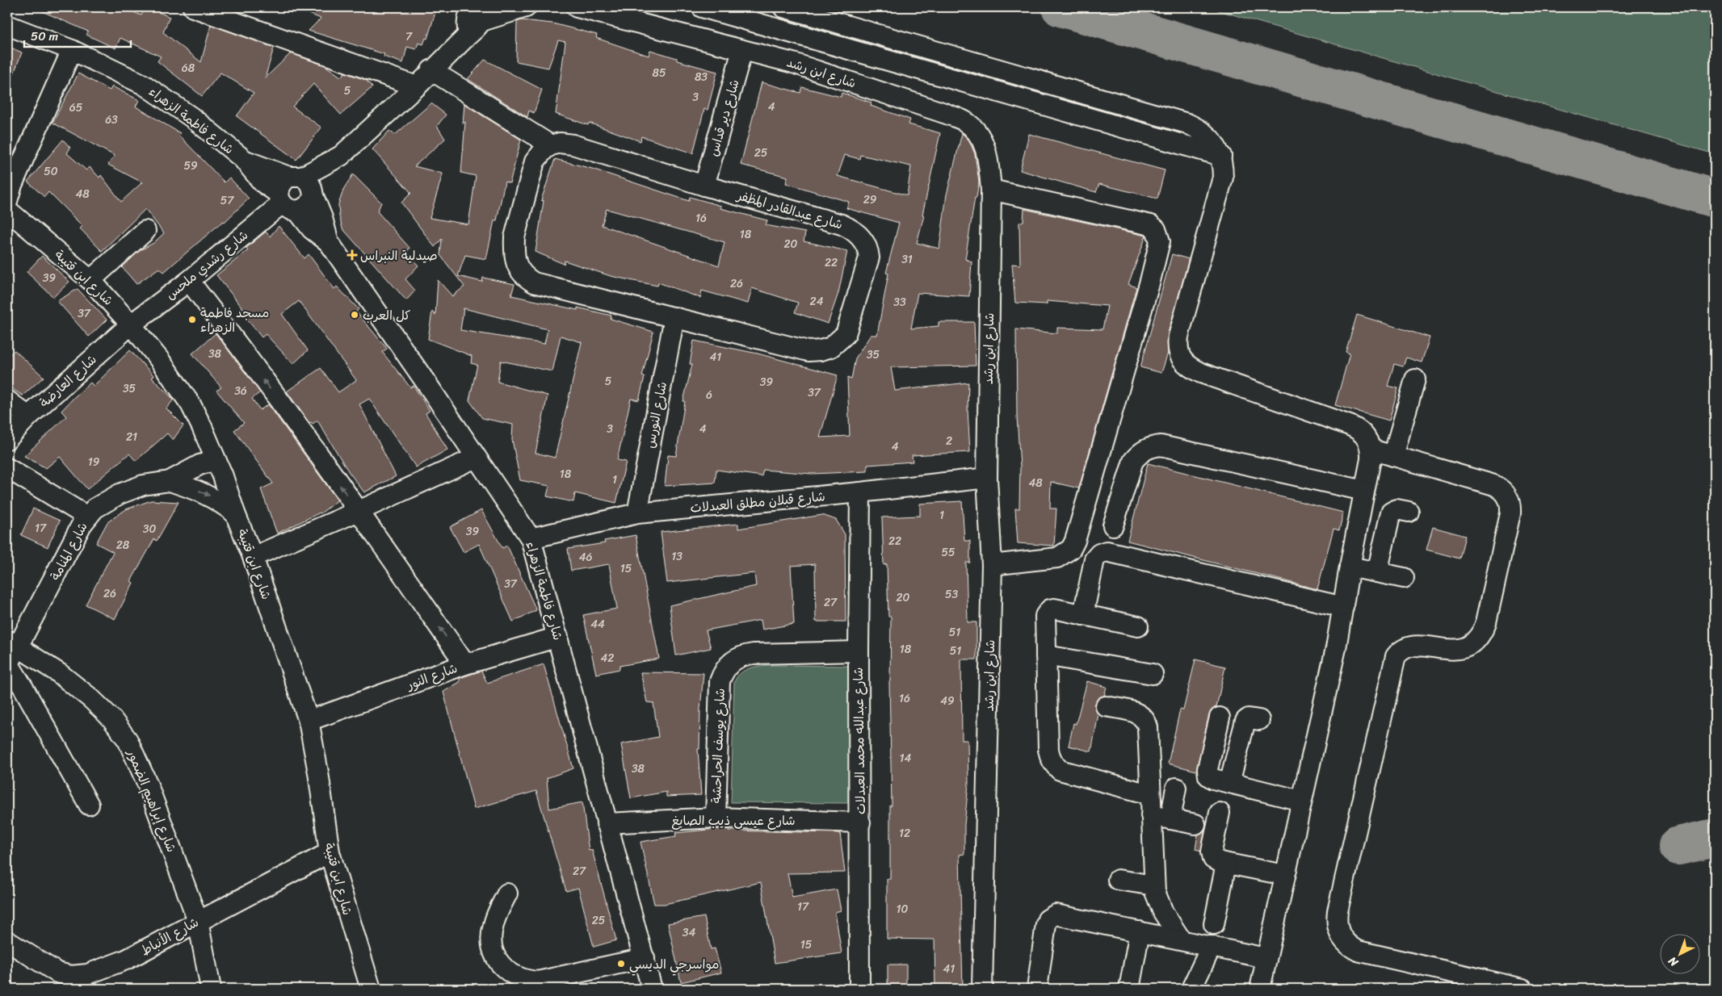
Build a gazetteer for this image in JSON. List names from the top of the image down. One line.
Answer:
{"streets":{"street":["شارع ابن رشد","شارع دير قداس","شارع فاطمة الزهراء","شارع عبدالقادر المظفر","شارع رشدي ملحس","شارع ابن قتيبة","شارع العارضة","شارع النورس","شارع قبلان مطلق العبدلات","شارع المنامة","شارع النور","شارع عبدالله محمد العبدلات","شارع يوسف الحراحشة","شارع إبراهيم الضمور","شارع عيسى ذيب الصايغ","شارع الأنباط"]},"crossings":[["شارع ابن رشد","شارع دير قداس"],["شارع ابن رشد","شارع قبلان مطلق العبدلات"],["شارع دير قداس","شارع عبدالقادر المظفر"],["شارع فاطمة الزهراء","شارع رشدي ملحس"],["شارع فاطمة الزهراء","شارع قبلان مطلق العبدلات"],["شارع فاطمة الزهراء","شارع النور"],["شارع فاطمة الزهراء","شارع عيسى ذيب الصايغ"],["شارع عبدالقادر المظفر","شارع النورس"],["شارع رشدي ملحس","شارع ابن قتيبة"],["شارع رشدي ملحس","شارع العارضة"],["شارع ابن قتيبة","شارع العارضة"],["شارع ابن قتيبة","شارع المنامة"],["شارع ابن قتيبة","شارع النور"],["شارع ابن قتيبة","شارع الأنباط"],["شارع النورس","شارع قبلان مطلق العبدلات"],["شارع قبلان مطلق العبدلات","شارع عبدالله محمد العبدلات"],["شارع المنامة","شارع إبراهيم الضمور"],["شارع عبدالله محمد العبدلات","شارع يوسف الحراحشة"],["شارع عبدالله محمد العبدلات","شارع عيسى ذيب الصايغ"],["شارع يوسف الحراحشة","شارع عيسى ذيب الصايغ"],["شارع إبراهيم الضمور","شارع الأنباط"]],"places":{"health":["صيدلية النبراس"],"other":["كل العرب","مسجد فاطمة الزهراء","مواسرجي الديسي"]},"house_numbers":["7","68","85","83","5","3","4","65","63","25","59","50","48","29","57","16","18","20","31","22","39","26","24","33","37","38","35","41","5","39","35","36","37","6","3","4","21","2","4","19","18","1","48","1","17","30","39","22","28","55","13","46","15","37","26","53","20","27","44","51","18","51","42","16","49","14","38","12","27","17","10","25","34","15","41"],"scale_bar":"50 m","north":"bottom left"}
